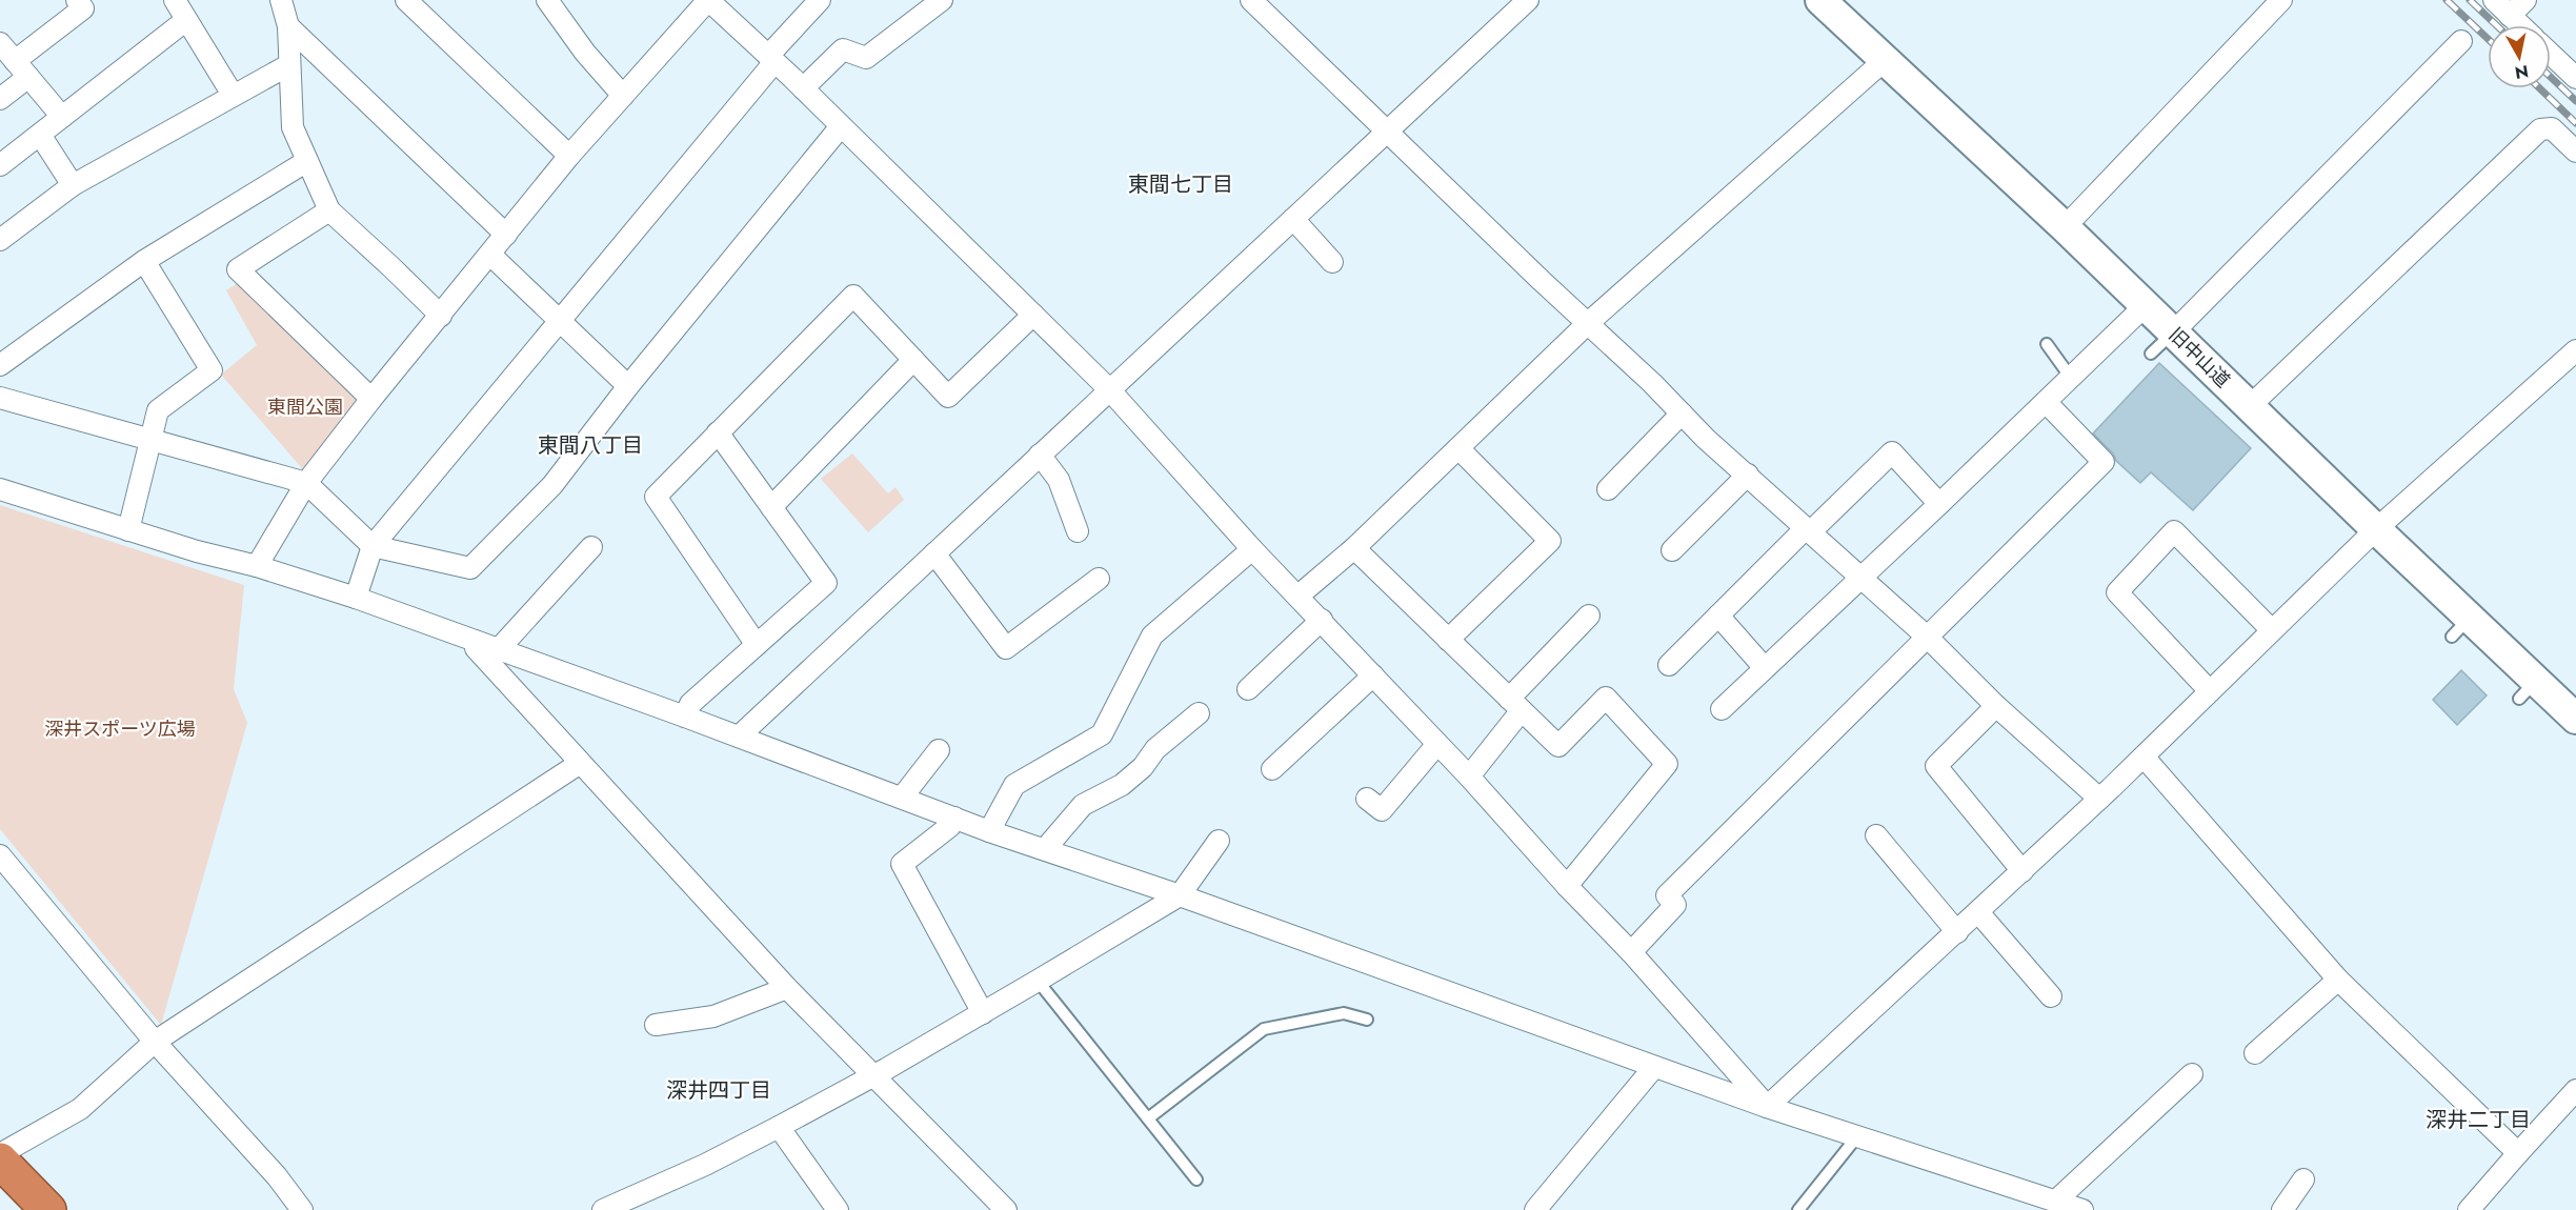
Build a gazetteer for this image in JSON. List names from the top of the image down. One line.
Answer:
{"streets":{"main road":["旧中山道"]},"districts":["東間七丁目","東間八丁目","深井四丁目","深井二丁目"],"parks":["東間公園","深井スポーツ広場"],"north":"bottom"}
